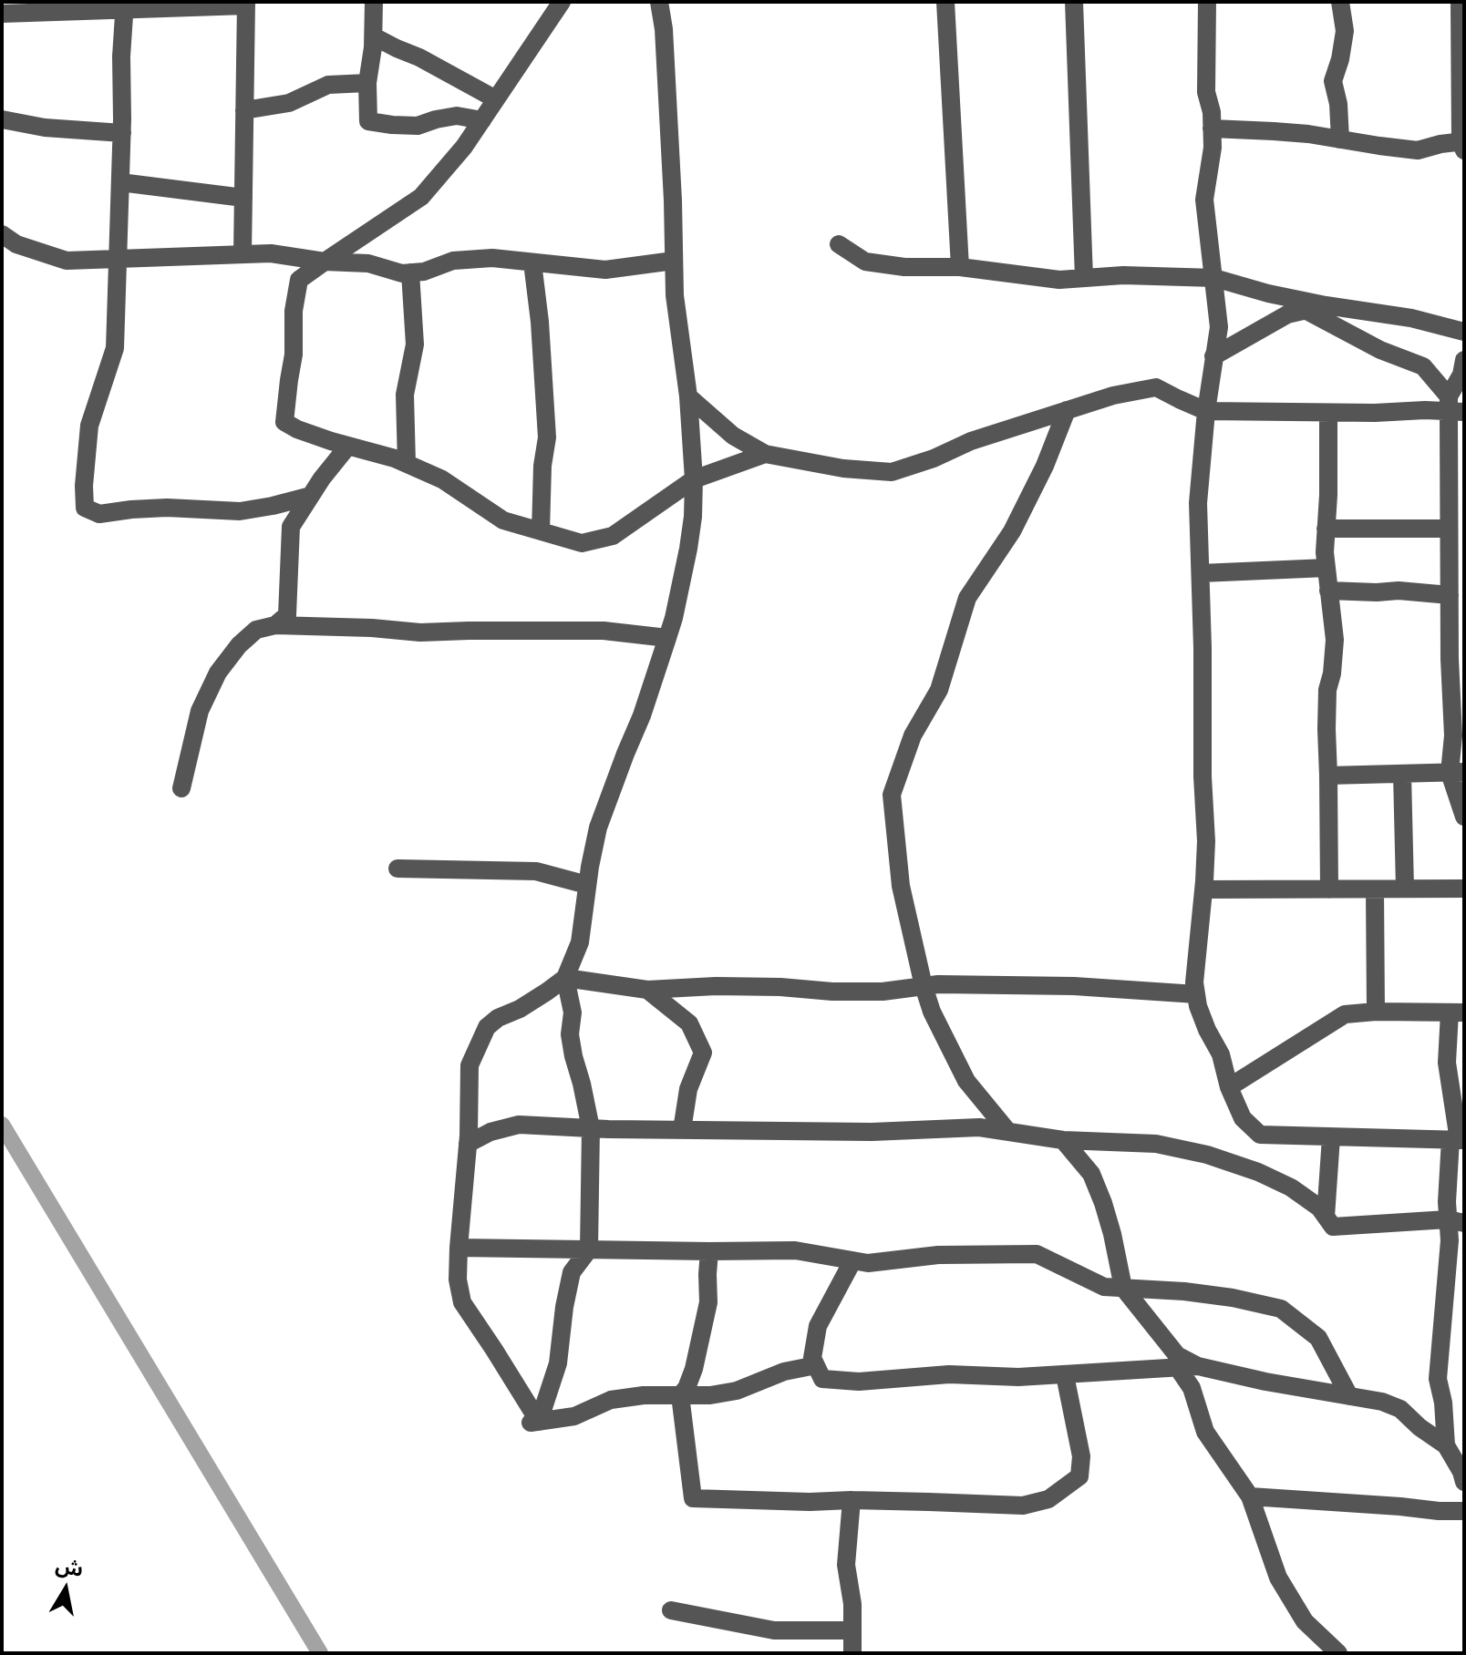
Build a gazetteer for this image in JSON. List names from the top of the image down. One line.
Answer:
{"north":"top"}
